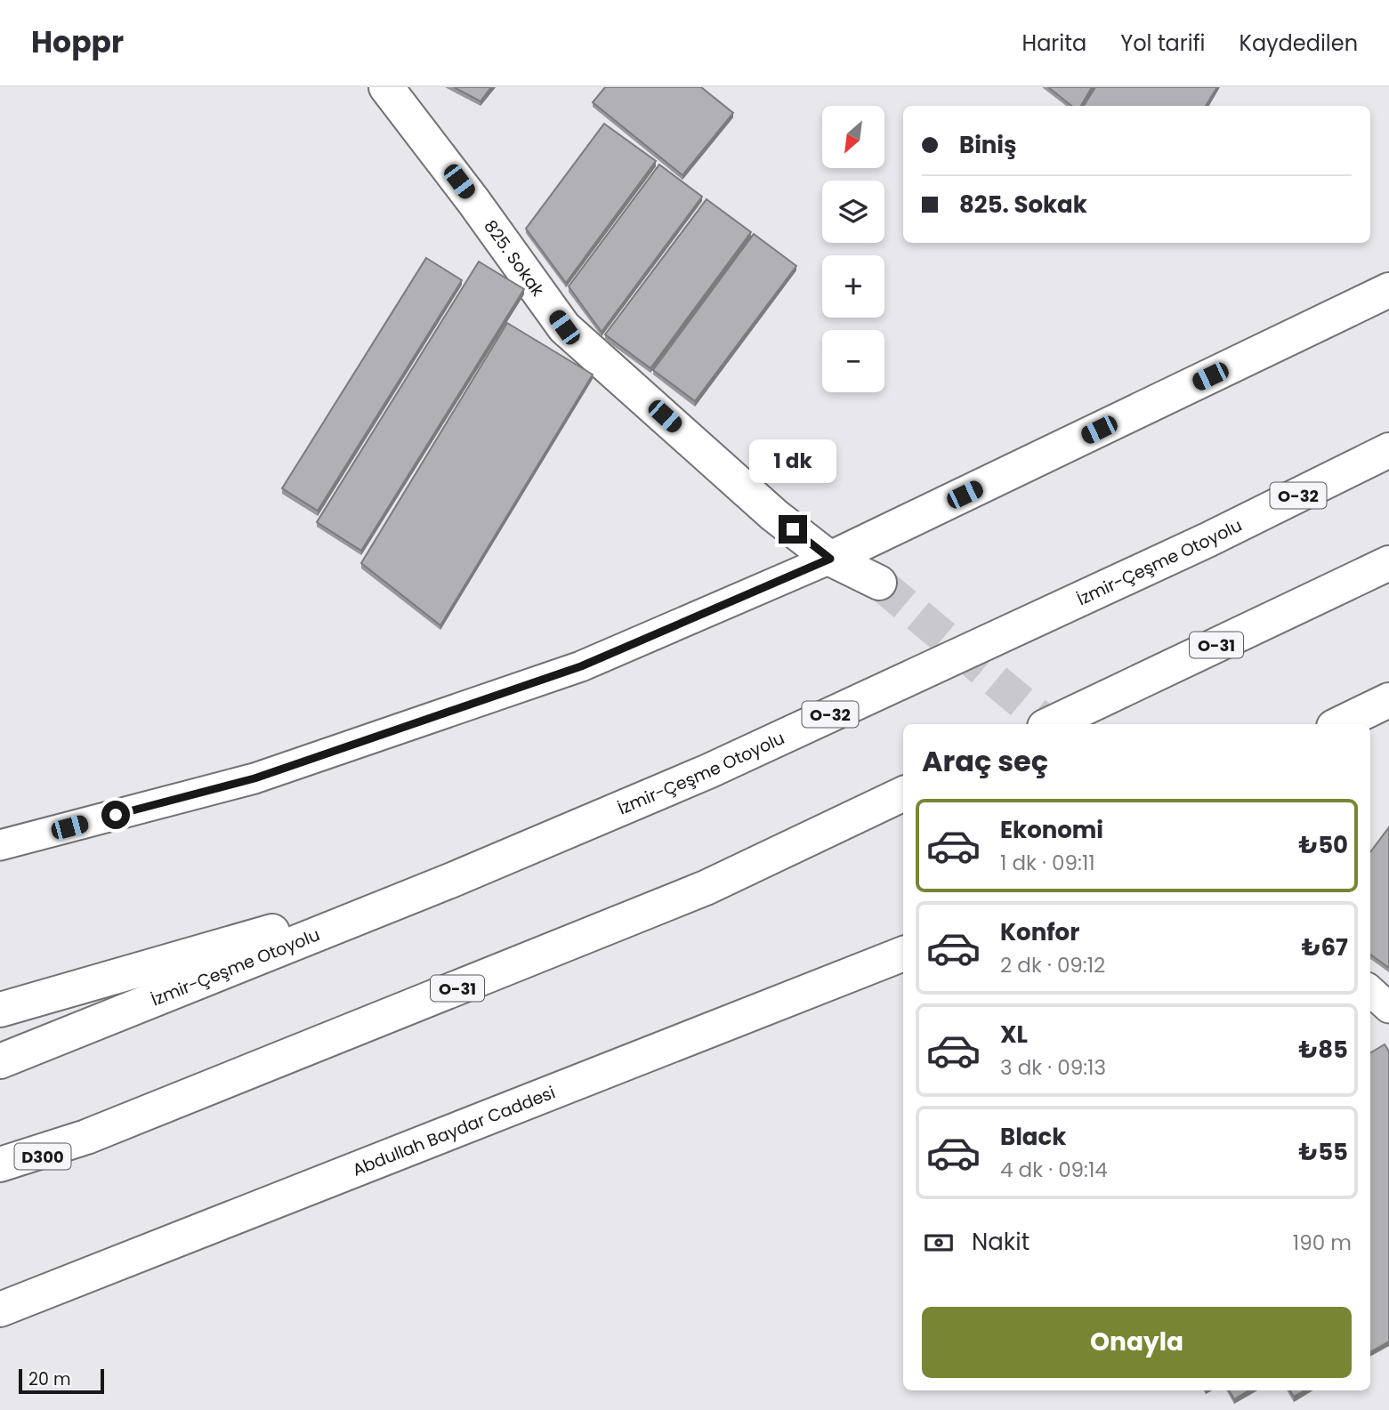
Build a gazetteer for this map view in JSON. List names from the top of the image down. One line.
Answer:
{"streets":{"main road":["825. Sokak","O-32","İzmir-Çeşme Otoyolu","O-31","Abdullah Baydar Caddesi","D300"]},"crossings":[["O-31","D300"]],"scale_bar":"20 m","north":"bottom left","page":{"header":"Hoppr","nav":["Harita","Yol tarifi","Kaydedilen"],"map_buttons":["+","−"],"banner":["Biniş","825. Sokak"],"bubble":"1 dk","heading":"Araç seç","list":[{"name":"Ekonomi","note":"1 dk · 09:11","value":"₺50"},{"name":"Konfor","note":"2 dk · 09:12","value":"₺67"},{"name":"XL","note":"3 dk · 09:13","value":"₺85"},{"name":"Black","note":"4 dk · 09:14","value":"₺55"}],"pay":["Nakit","190 m"],"buttons":"Onayla","scale":"20 m"}}
